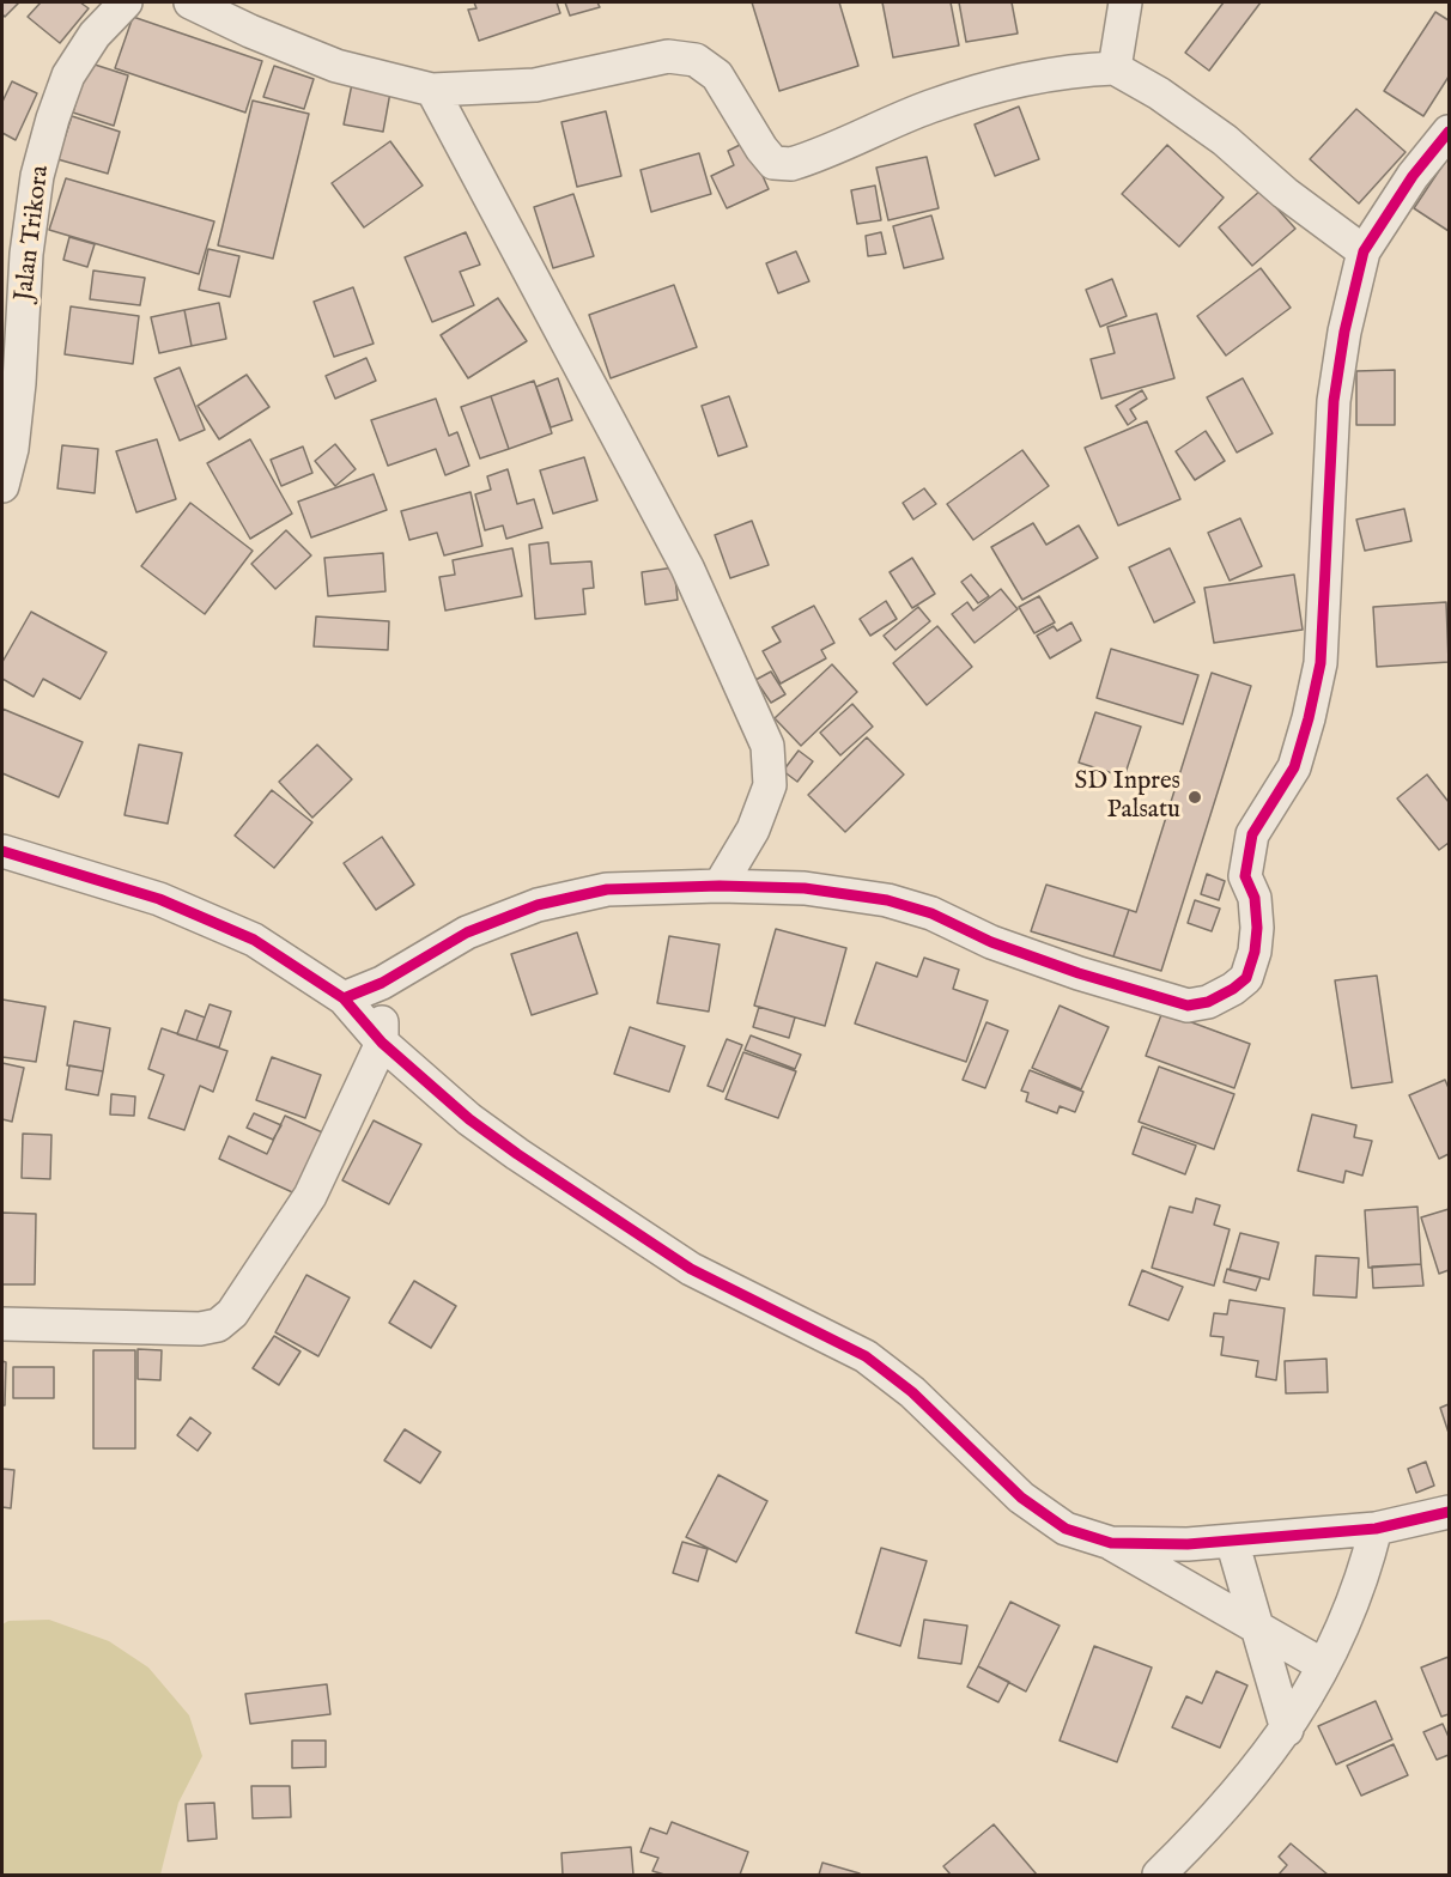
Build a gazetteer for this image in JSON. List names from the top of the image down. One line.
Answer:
{"streets":{"street":["Jalan Trikora"]},"places":["SD Inpres Palsatu"]}
